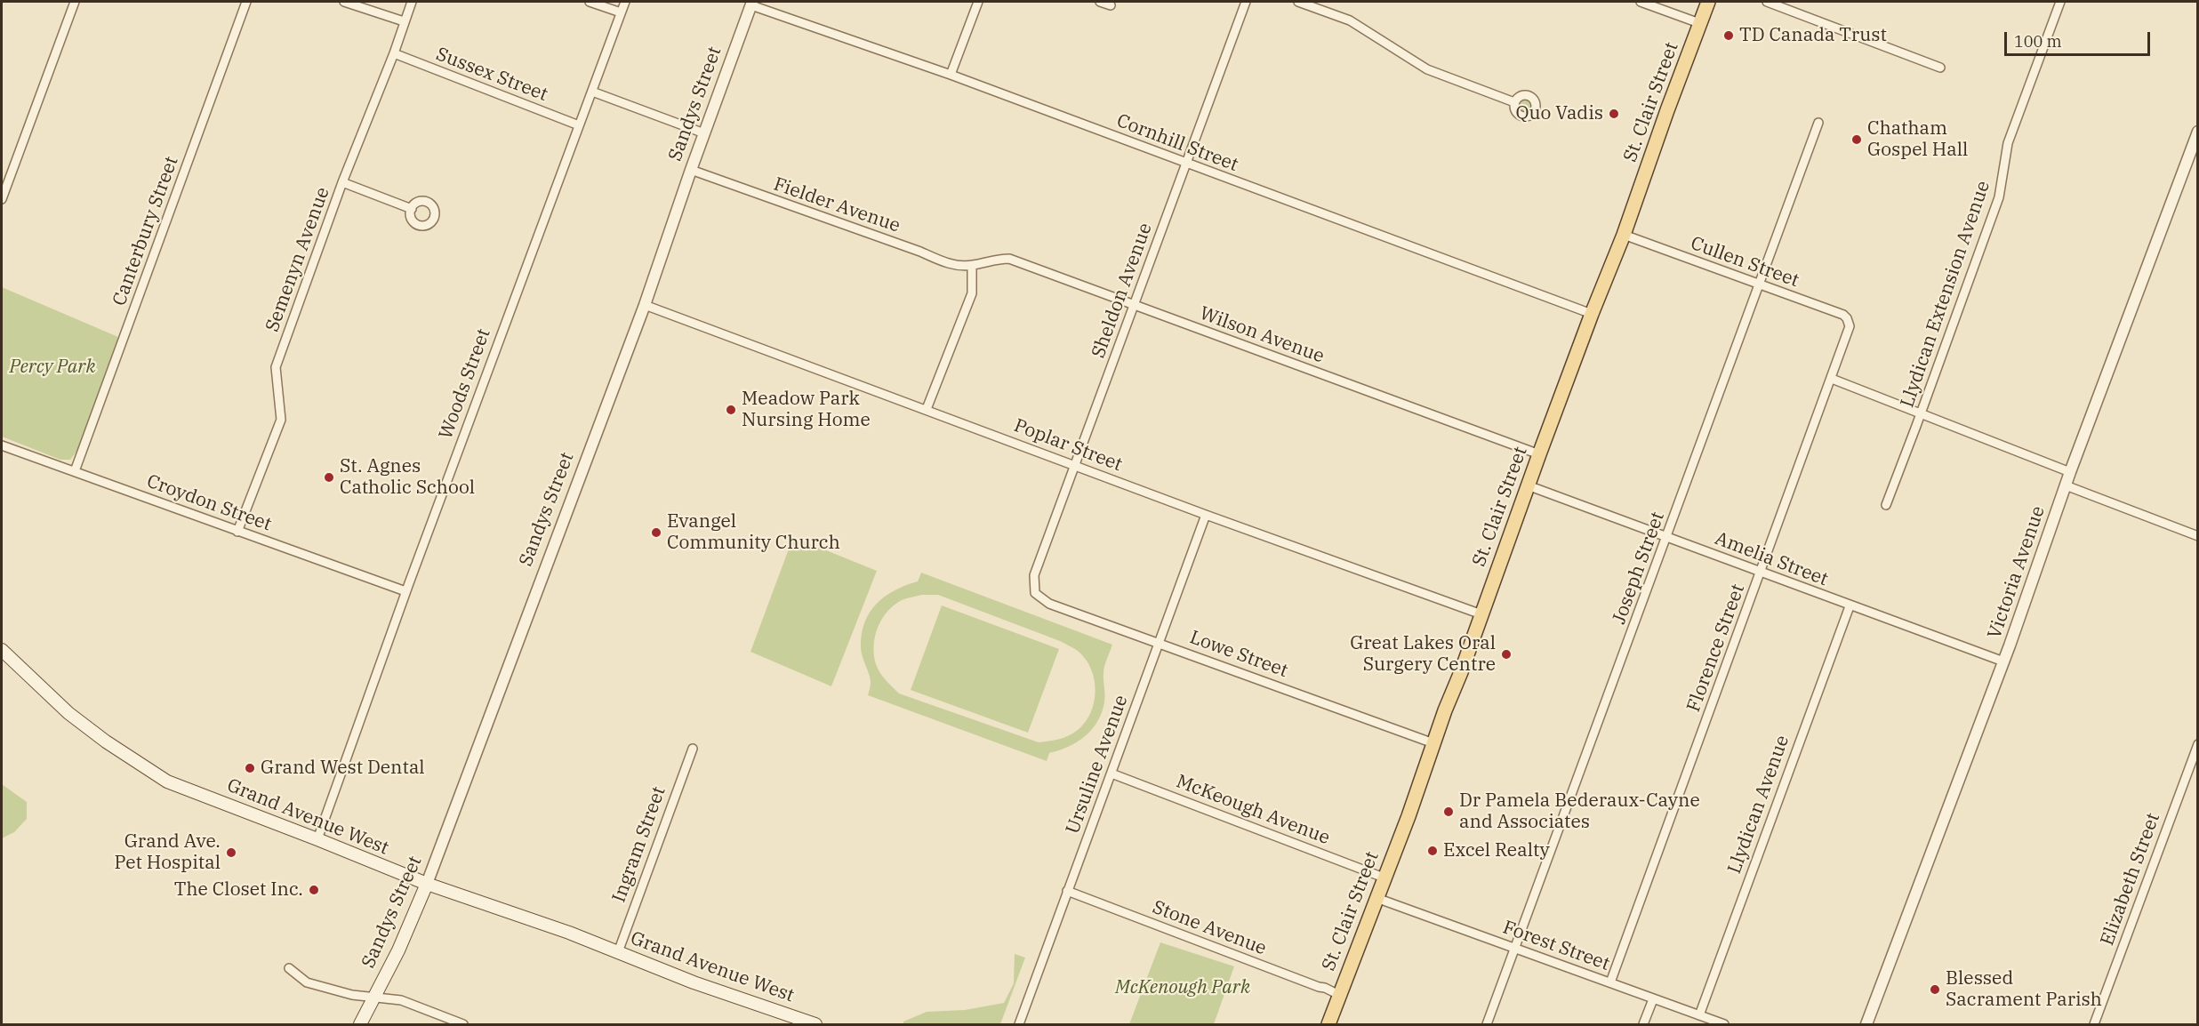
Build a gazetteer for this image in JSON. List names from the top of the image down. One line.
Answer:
{"streets":{"main road":["St. Clair Street","Sandys Street","Grand Avenue West"],"street":["Sussex Street","Cornhill Street","Fielder Avenue","Canterbury Street","Semenyn Avenue","Cullen Street","Sheldon Avenue","Llydican Extension Avenue","Wilson Avenue","Woods Street","Poplar Street","Croydon Street","Amelia Street","Joseph Street","Victoria Avenue","Florence Street","Lowe Street","Ursuline Avenue","Llydican Avenue","McKeough Avenue","Ingram Street","Elizabeth Street","Stone Avenue","Forest Street"]},"crossings":[["Sussex Street","Semenyn Avenue"],["Sussex Street","Woods Street"],["St. Clair Street","Cornhill Street"],["St. Clair Street","Cullen Street"],["St. Clair Street","Wilson Avenue"],["St. Clair Street","Poplar Street"],["St. Clair Street","Amelia Street"],["St. Clair Street","Lowe Street"],["St. Clair Street","McKeough Avenue"],["St. Clair Street","Stone Avenue"],["St. Clair Street","Forest Street"],["Sandys Street","Cornhill Street"],["Sandys Street","Fielder Avenue"],["Sandys Street","Poplar Street"],["Sandys Street","Grand Avenue West"],["Cornhill Street","Sheldon Avenue"],["Fielder Avenue","Wilson Avenue"],["Canterbury Street","Croydon Street"],["Semenyn Avenue","Croydon Street"],["Cullen Street","Joseph Street"],["Cullen Street","Florence Street"],["Sheldon Avenue","Wilson Avenue"],["Sheldon Avenue","Poplar Street"],["Sheldon Avenue","Lowe Street"],["Woods Street","Croydon Street"],["Woods Street","Grand Avenue West"],["Poplar Street","Ursuline Avenue"],["Amelia Street","Joseph Street"],["Amelia Street","Victoria Avenue"],["Amelia Street","Florence Street"],["Amelia Street","Llydican Avenue"],["Joseph Street","Forest Street"],["Florence Street","Forest Street"],["Lowe Street","Ursuline Avenue"],["Ursuline Avenue","McKeough Avenue"],["Ursuline Avenue","Stone Avenue"],["Llydican Avenue","Forest Street"],["Grand Avenue West","Ingram Street"]],"parks":["Percy Park","McKenough Park"],"places":["TD Canada Trust","Quo Vadis","Chatham Gospel Hall","Meadow Park Nursing Home","St. Agnes Catholic School","Evangel Community Church","Great Lakes Oral Surgery Centre","Grand West Dental","Dr Pamela Bederaux-Cayne and Associates","Excel Realty","Grand Ave. Pet Hospital","The Closet Inc.","Blessed Sacrament Parish"],"scale_bar":"100 m"}
